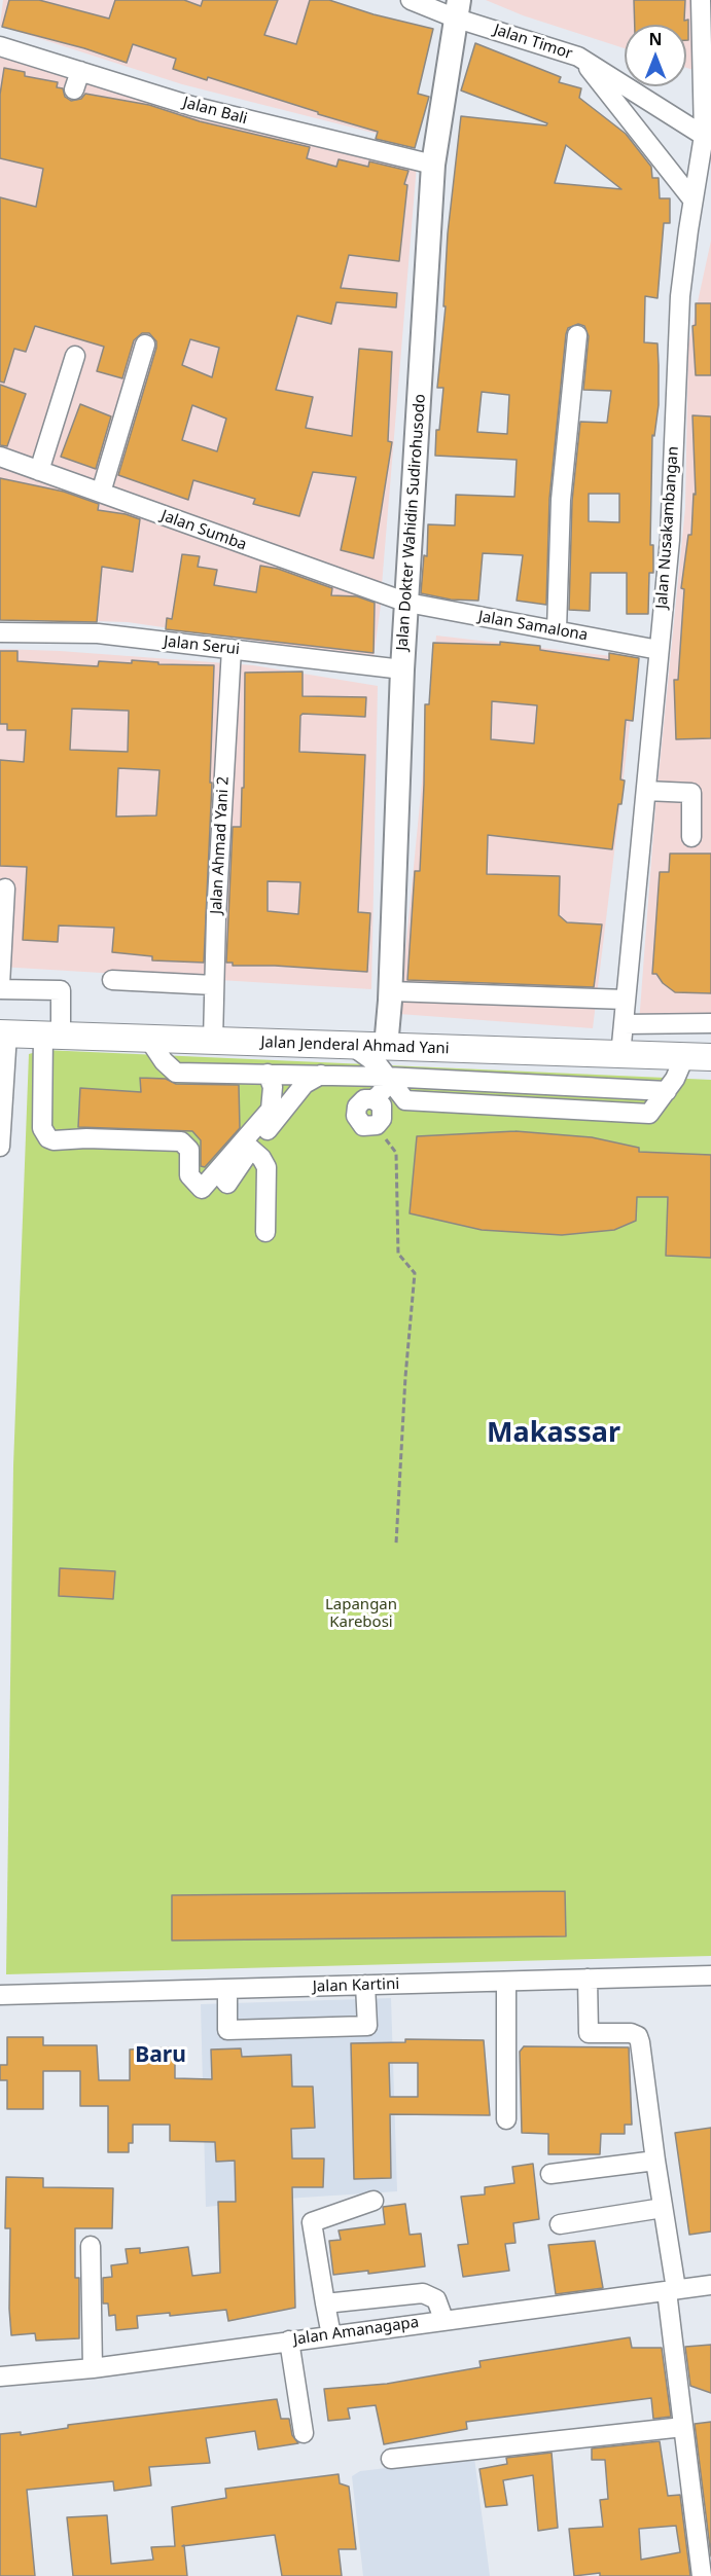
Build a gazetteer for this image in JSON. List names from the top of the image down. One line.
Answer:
{"streets":{"highway":["Jalan Jenderal Ahmad Yani"],"main road":["Jalan Dokter Wahidin Sudirohusodo"],"street":["Jalan Timor","Jalan Bali","Jalan Nusakambangan","Jalan Sumba","Jalan Samalona","Jalan Serui","Jalan Ahmad Yani 2","Jalan Kartini","Jalan Amanagapa"]},"crossings":[["Jalan Timor","Jalan Dokter Wahidin Sudirohusodo"],["Jalan Timor","Jalan Nusakambangan"],["Jalan Bali","Jalan Dokter Wahidin Sudirohusodo"],["Jalan Dokter Wahidin Sudirohusodo","Jalan Sumba"],["Jalan Dokter Wahidin Sudirohusodo","Jalan Samalona"],["Jalan Dokter Wahidin Sudirohusodo","Jalan Serui"],["Jalan Dokter Wahidin Sudirohusodo","Jalan Jenderal Ahmad Yani"],["Jalan Nusakambangan","Jalan Samalona"],["Jalan Nusakambangan","Jalan Jenderal Ahmad Yani"],["Jalan Sumba","Jalan Samalona"],["Jalan Serui","Jalan Ahmad Yani 2"],["Jalan Ahmad Yani 2","Jalan Jenderal Ahmad Yani"]],"districts":["Makassar","Baru"],"parks":["Lapangan Karebosi"],"north":"top"}
